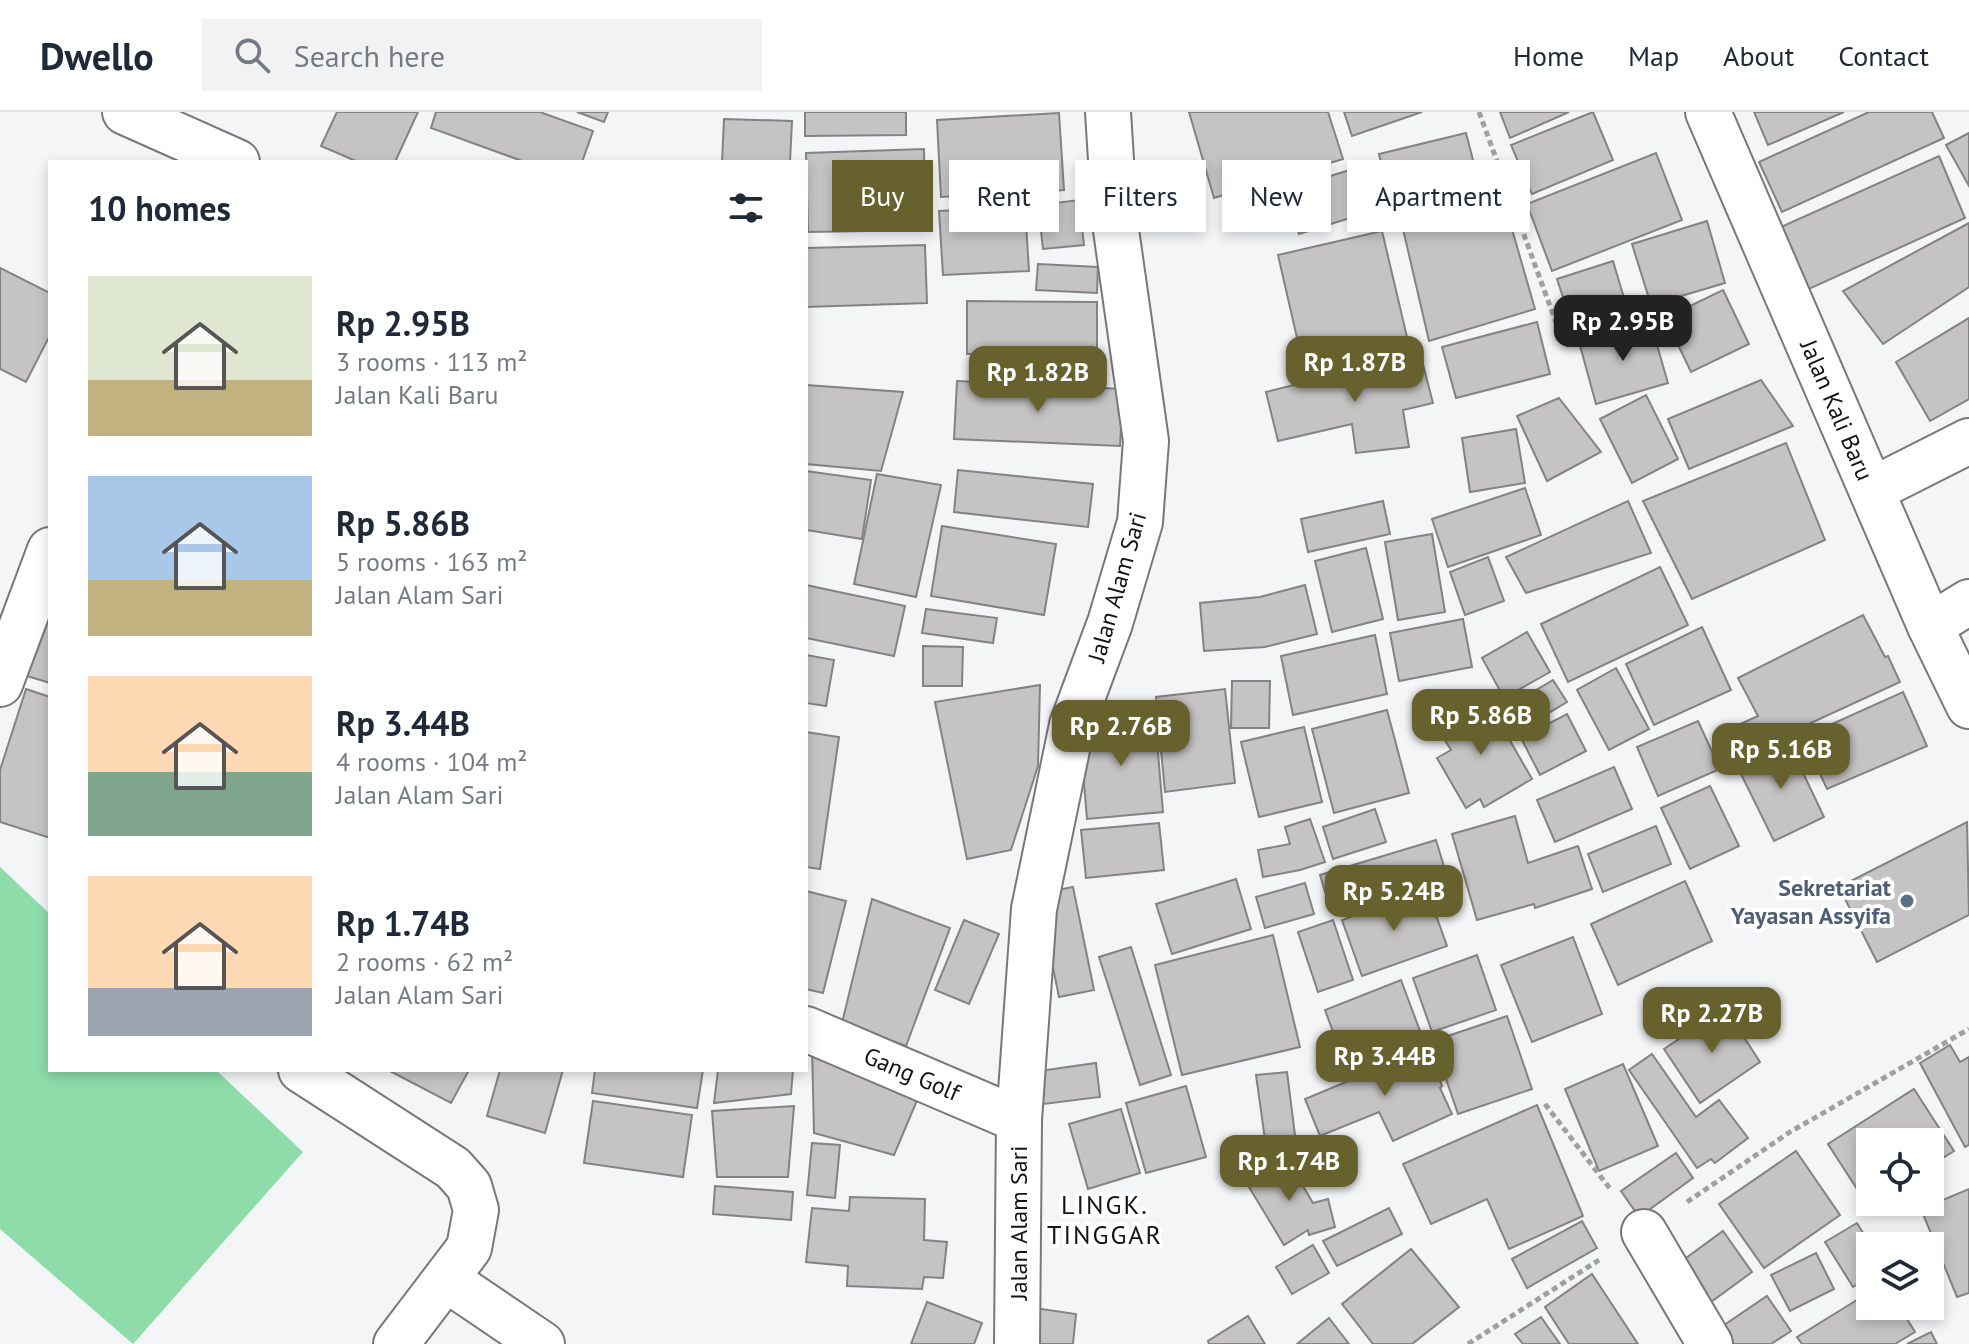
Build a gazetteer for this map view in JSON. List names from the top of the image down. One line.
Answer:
{"streets":{"street":["Jalan Kali Baru","Jalan Alam Sari","Gang Golf"]},"crossings":[["Jalan Alam Sari","Gang Golf"]],"districts":["LINGK. TINGGAR"],"places":["Sekretariat Yayasan Assyifa"],"page":{"header":"Dwello","search":"Search here","nav":["Home","Map","About","Contact"],"chip":["Buy","Rent","Filters","New","Apartment"],"heading":"10 homes","list":[{"name":"Rp 2.95B","note":"3 rooms · 113 m² · Jalan Kali Baru"},{"name":"Rp 5.86B","note":"5 rooms · 163 m² · Jalan Alam Sari"},{"name":"Rp 3.44B","note":"4 rooms · 104 m² · Jalan Alam Sari"},{"name":"Rp 1.74B","note":"2 rooms · 62 m² · Jalan Alam Sari"}],"price":["Rp 2.95B","Rp 1.87B","Rp 1.82B","Rp 5.86B","Rp 2.76B","Rp 5.16B","Rp 5.24B","Rp 2.27B","Rp 3.44B","Rp 1.74B"]}}
